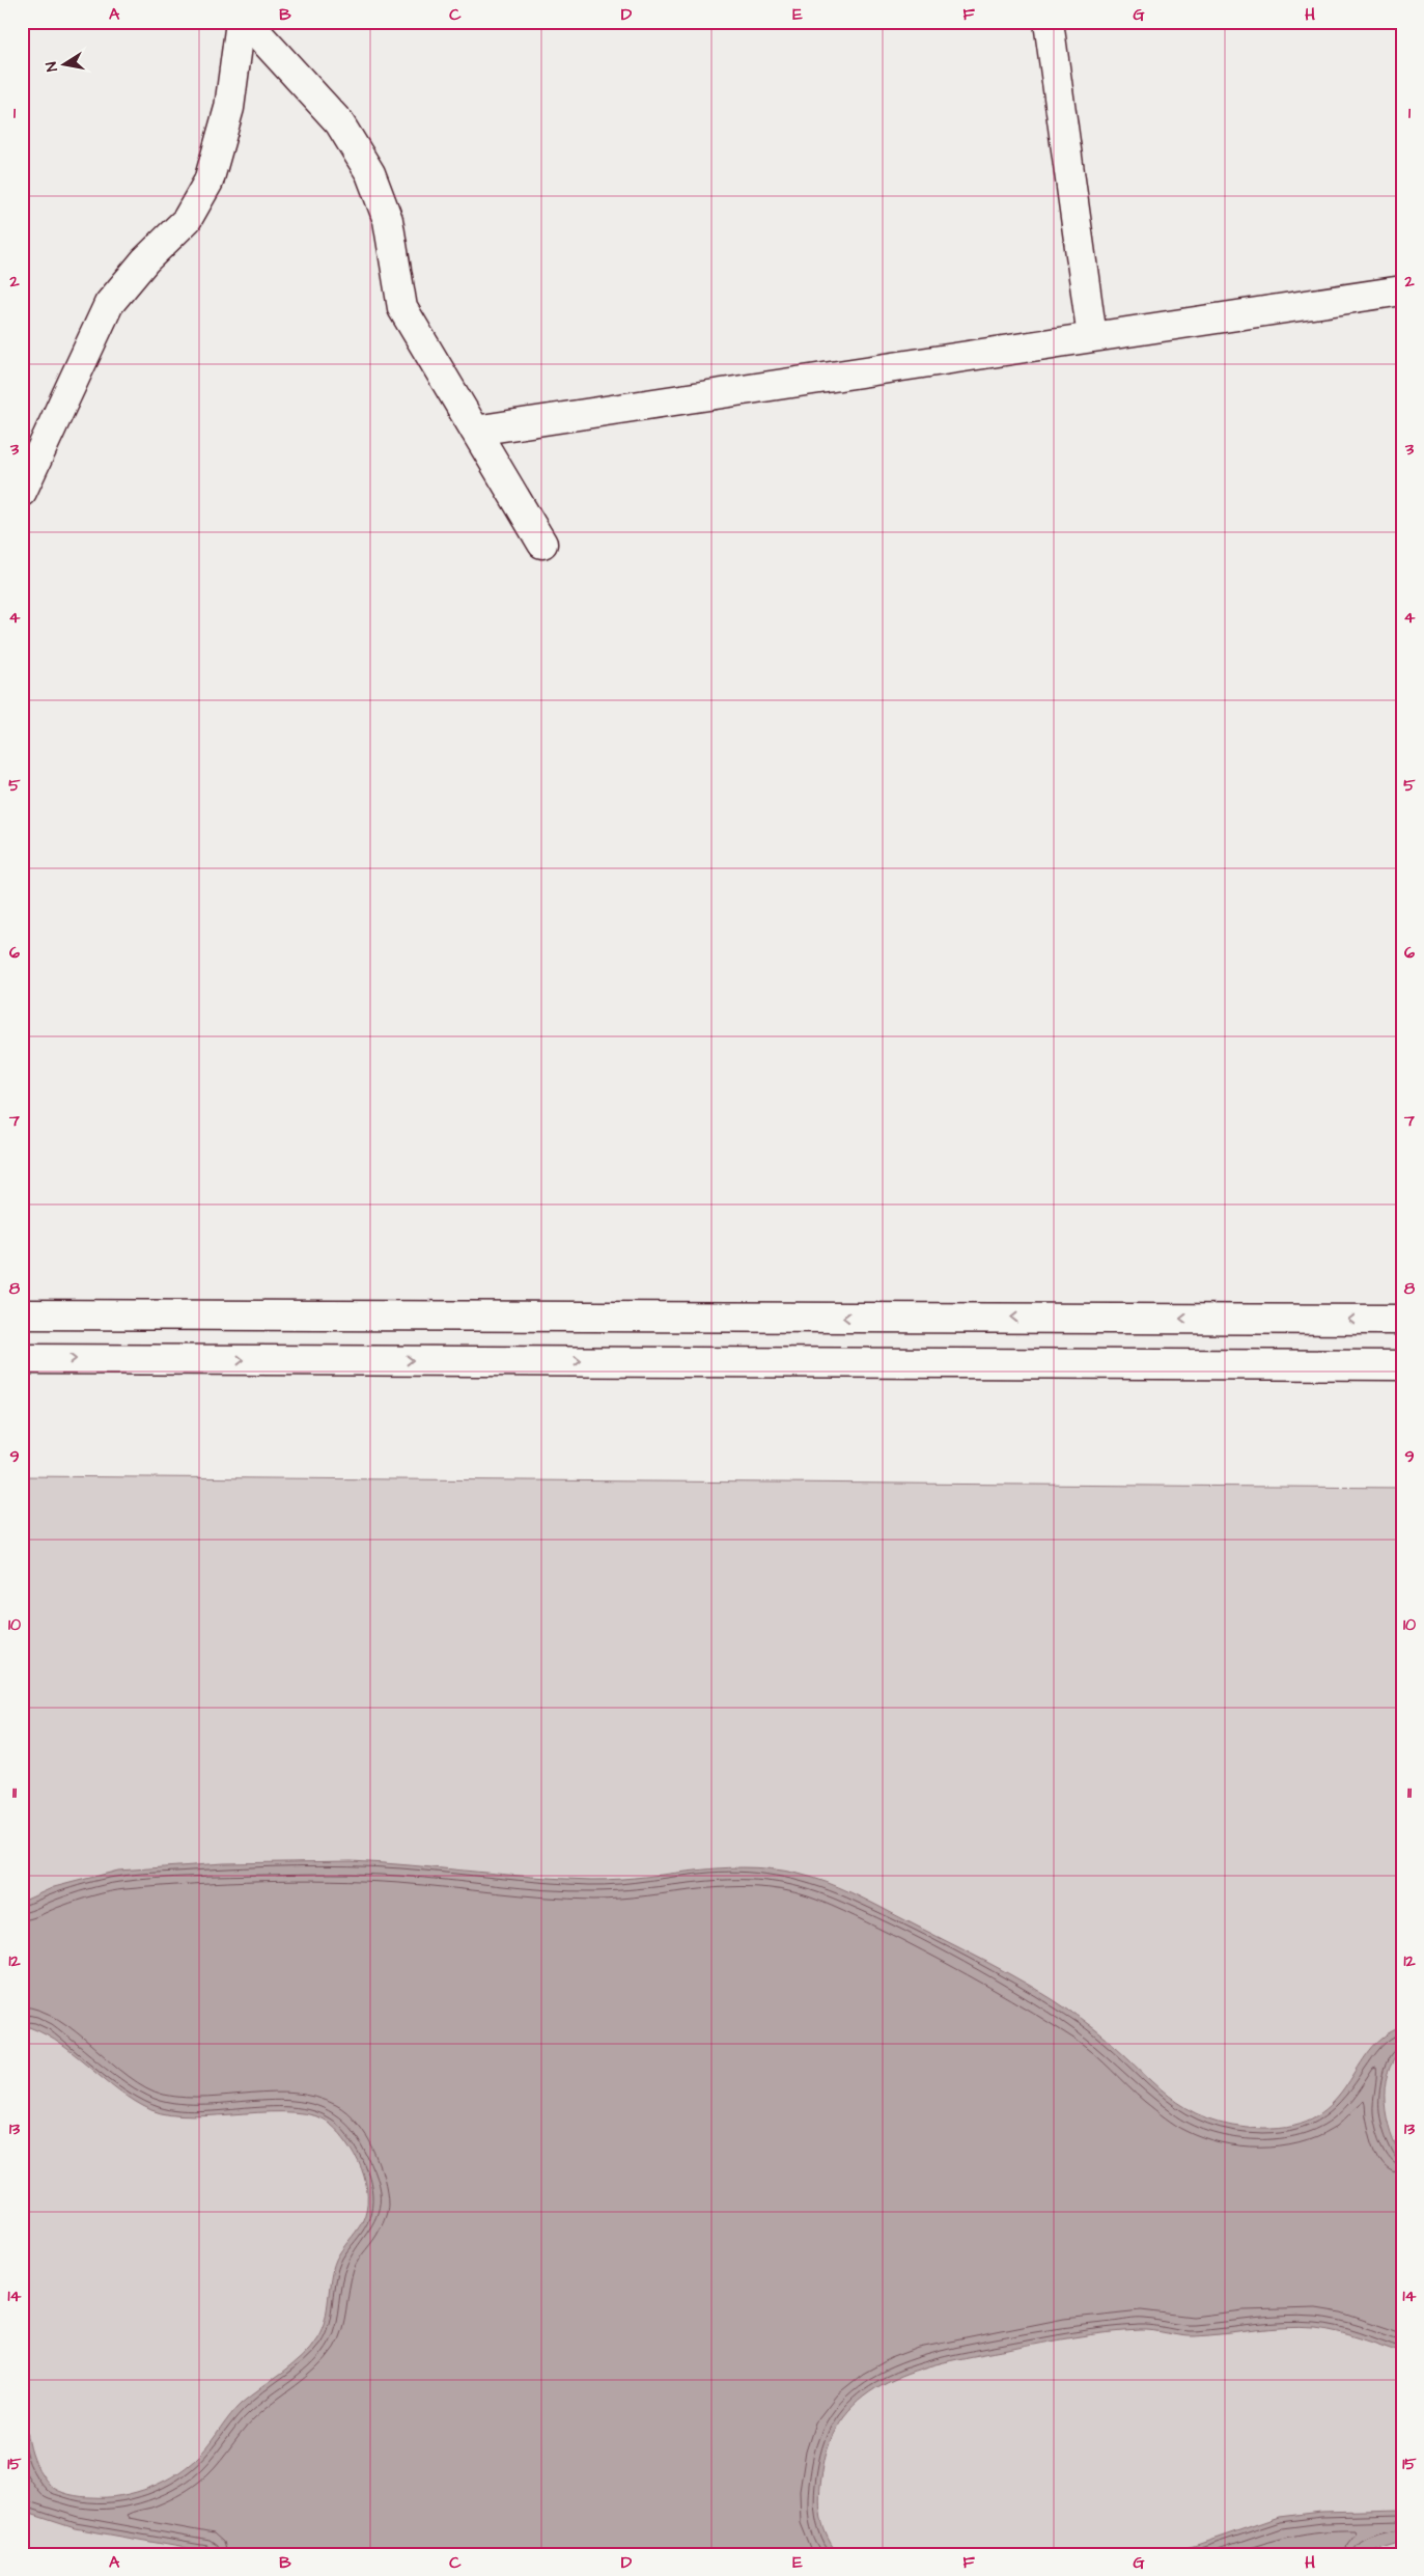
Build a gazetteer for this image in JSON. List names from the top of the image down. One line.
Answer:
{"north":"left","grid":{"columns":["A","B","C","D","E","F","G","H"],"rows":["1","2","3","4","5","6","7","8","9","10","11","12","13","14","15"]}}
